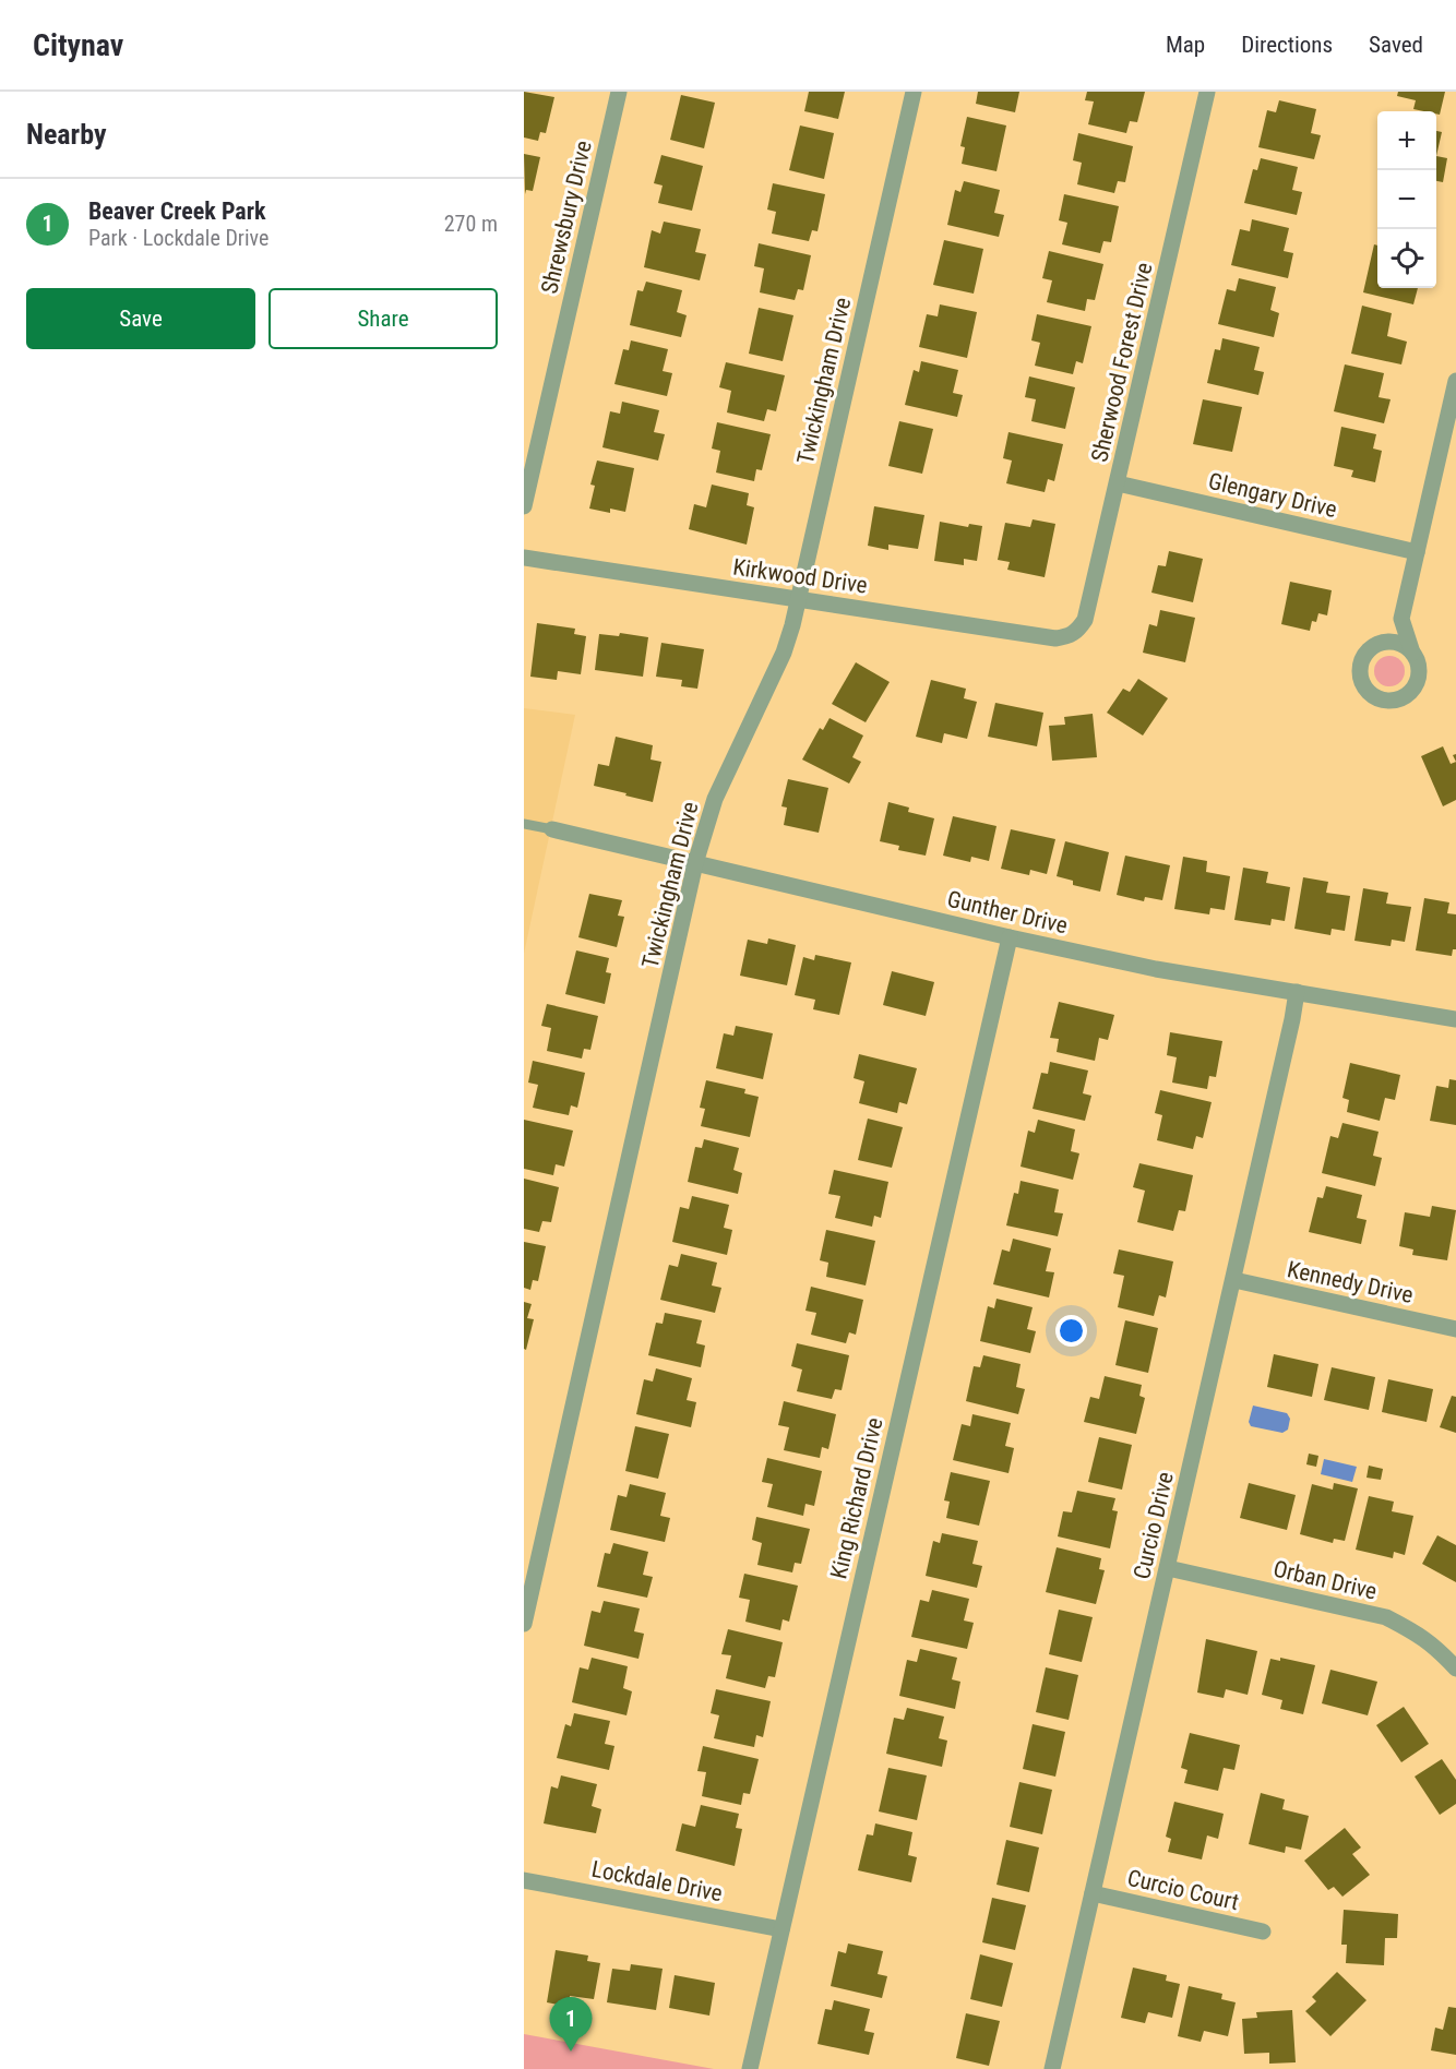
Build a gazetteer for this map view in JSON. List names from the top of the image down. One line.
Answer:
{"streets":{"street":["Shrewsbury Drive","Sherwood Forest Drive","Twickingham Drive","Glengary Drive","Kirkwood Drive","Gunther Drive","Kennedy Drive","King Richard Drive","Curcio Drive","Orban Drive","Lockdale Drive","Curcio Court"]},"crossings":[["Sherwood Forest Drive","Glengary Drive"],["Sherwood Forest Drive","Kirkwood Drive"],["Twickingham Drive","Kirkwood Drive"],["Twickingham Drive","Gunther Drive"],["Gunther Drive","King Richard Drive"],["Gunther Drive","Curcio Drive"],["Kennedy Drive","Curcio Drive"],["King Richard Drive","Lockdale Drive"],["Curcio Drive","Orban Drive"],["Curcio Drive","Curcio Court"]],"page":{"header":"Citynav","nav":["Map","Directions","Saved"],"heading":"Nearby","map_buttons":["+","−"],"list":[{"mark":"1","name":"Beaver Creek Park","note":"Park · Lockdale Drive","value":"270 m"}],"buttons":["Save","Share"],"pins":"1"}}
